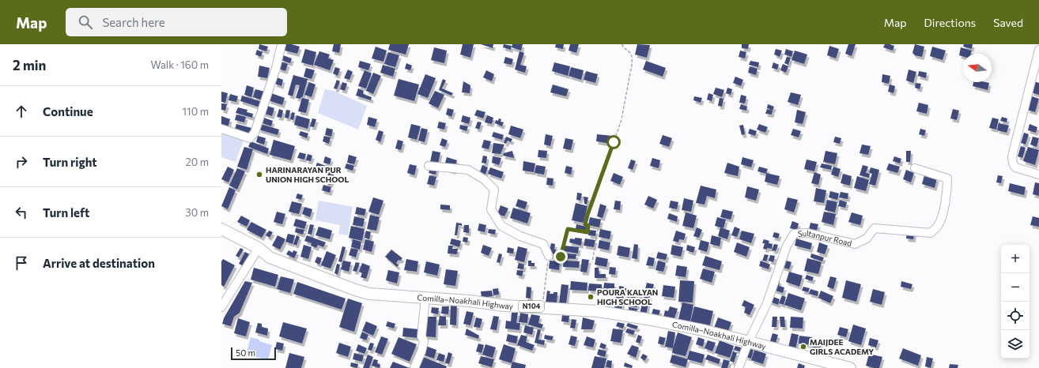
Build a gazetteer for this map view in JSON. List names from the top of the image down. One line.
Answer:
{"streets":{"highway":["Comilla–Noakhali Highway","N104"],"street":["Sultanpur Road"]},"crossings":[["Sultanpur Road","Comilla–Noakhali Highway"]],"places":["HARINARAYAN PUR UNION HIGH SCHOOL","POURA KALYAN HIGH SCHOOL","MAIJDEE GIRLS ACADEMY"],"scale_bar":"50 m","north":"left","page":{"header":"Map","search":"Search here","nav":["Map","Directions","Saved"],"heading":["2 min","Walk · 160 m"],"list":[["Continue","110 m"],["Turn right","20 m"],["Turn left","30 m"],"Arrive at destination"],"map_buttons":["+","−"],"scale":"50 m"}}
